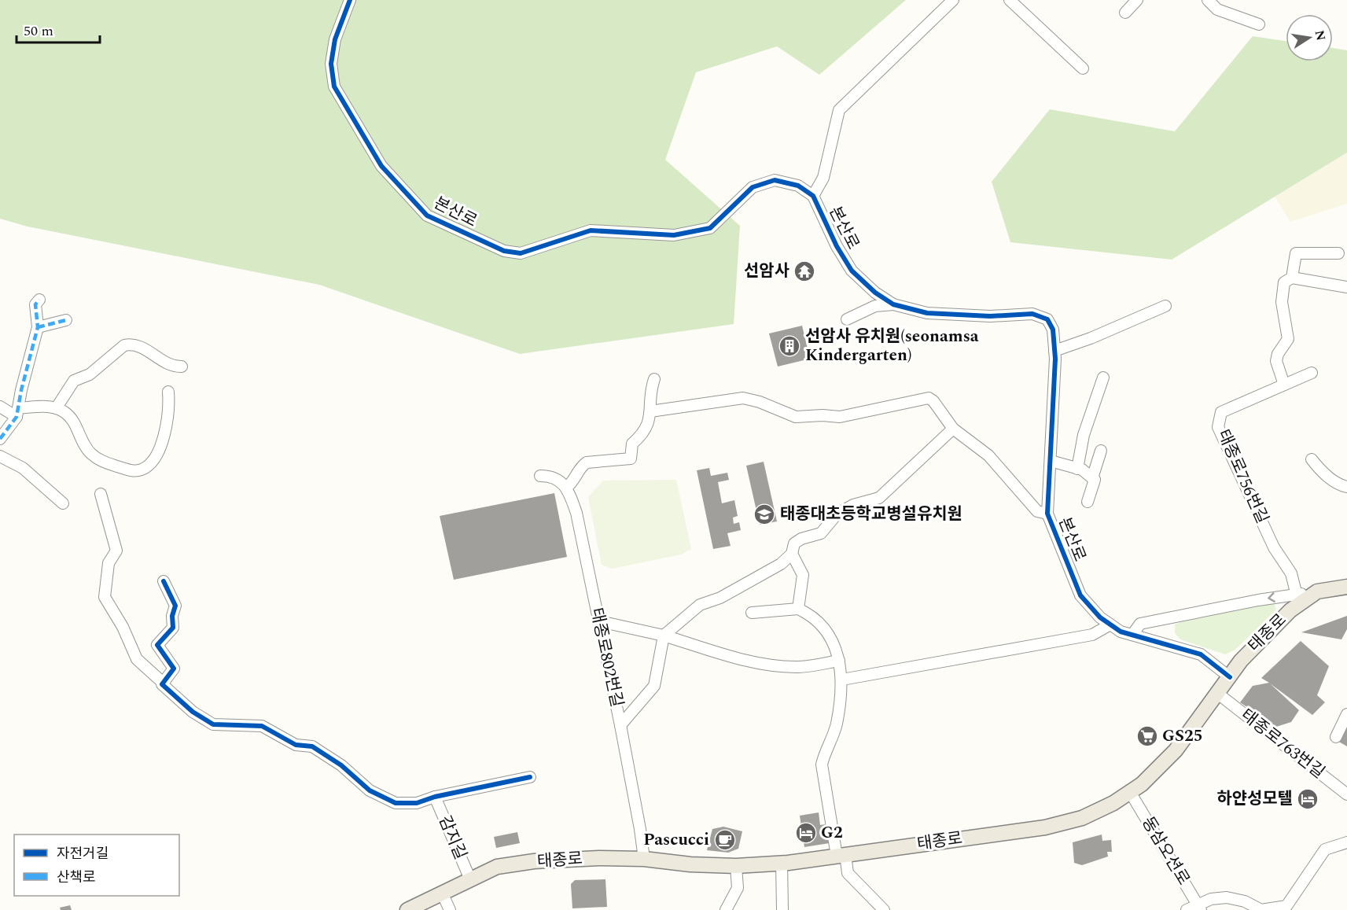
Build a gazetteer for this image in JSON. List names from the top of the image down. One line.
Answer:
{"streets":{"main road":["태종로"],"street":["본산로","태종로756번길","태종로802번길","태종로763번길","감지길","동삼오션로"]},"crossings":[["본산로","태종로"],["태종로756번길","태종로"],["태종로","태종로802번길"],["태종로","태종로763번길"],["태종로","감지길"],["태종로","동삼오션로"]],"places":{"temple":["선암사"],"building":["선암사 유치원(seonamsa Kindergarten)"],"school or university":["태종대초등학교병설유치원"],"supermarket":["GS25"],"hotel":["하얀성모텔","G2"],"cafe":["Pascucci"]},"legend":["자전거길","산책로"],"scale_bar":"50 m","north":"right"}
